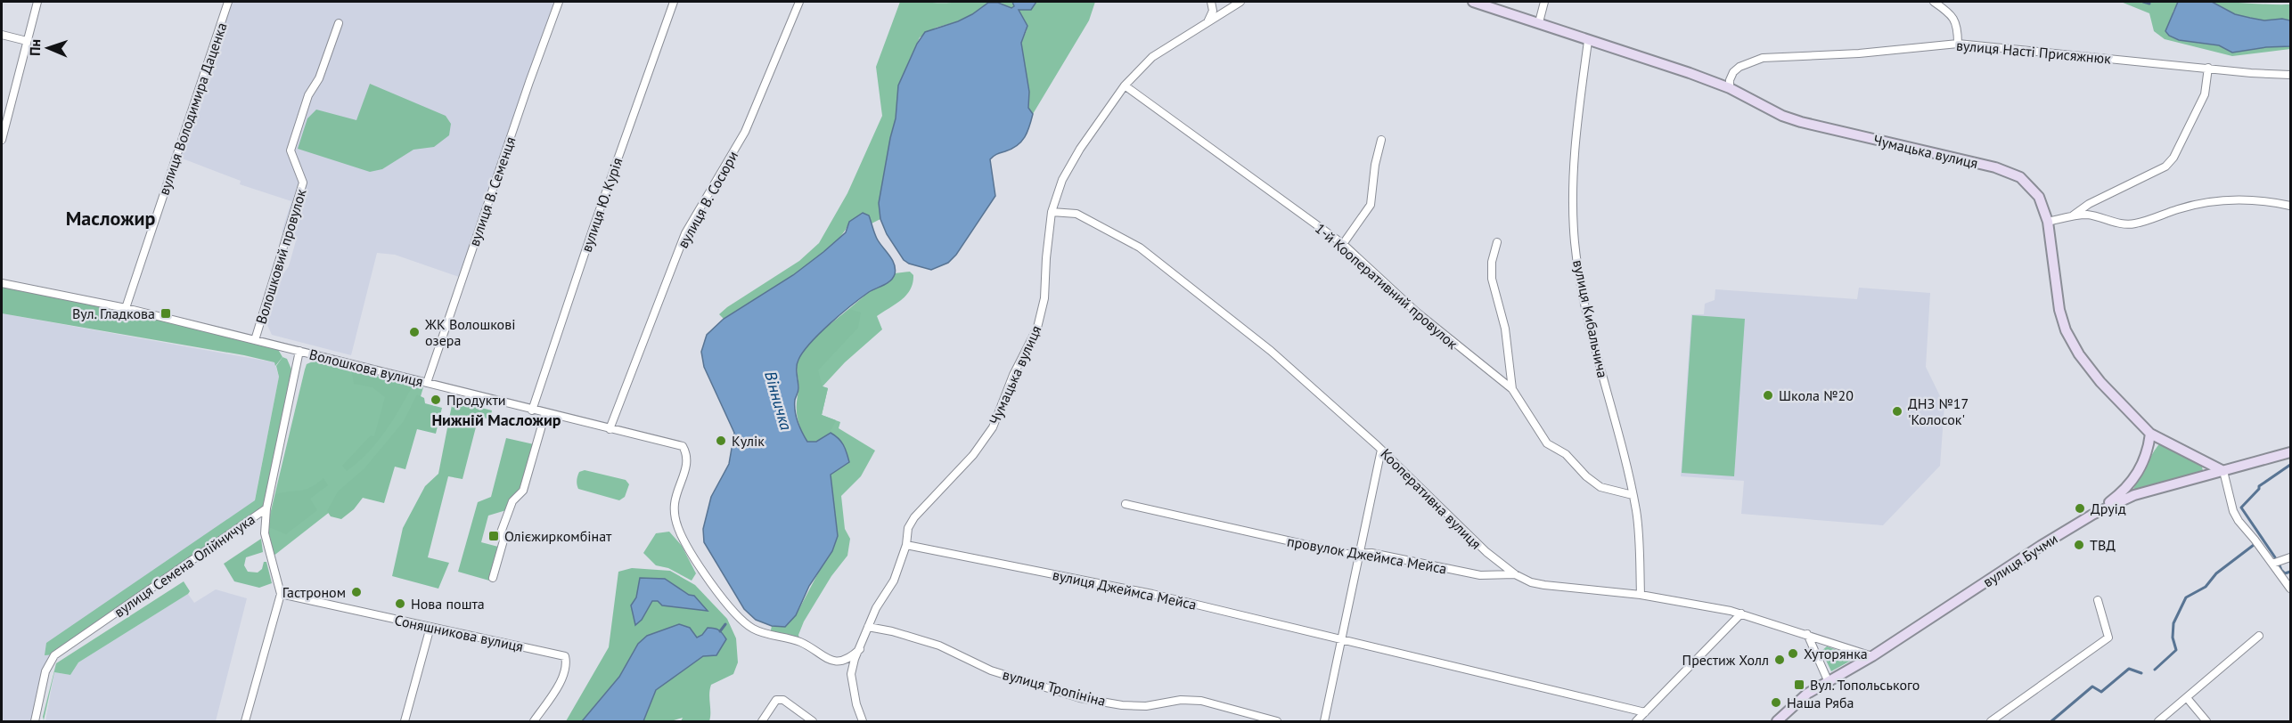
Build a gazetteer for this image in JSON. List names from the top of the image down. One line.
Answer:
{"streets":{"street":["вулиця Насті Присяжнюк","вулиця Володимира Даценка","Чумацька вулиця","вулиця В. Семенця","вулиця В. Сосюри","вулиця Ю. Курія","Волошковий провулок","1-й Кооперативний провулок","вулиця Кибальчича","Волошкова вулиця","Кооперативна вулиця","провулок Джеймса Мейса","вулиця Бучми","вулиця Семена Олійничука","вулиця Джеймса Мейса","Соняшникова вулиця","вулиця Тропініна"]},"crossings":[["вулиця Насті Присяжнюк","Чумацька вулиця"],["вулиця Володимира Даценка","Волошкова вулиця"],["Чумацька вулиця","1-й Кооперативний провулок"],["Чумацька вулиця","вулиця Кибальчича"],["Чумацька вулиця","Волошкова вулиця"],["Чумацька вулиця","Кооперативна вулиця"],["Чумацька вулиця","вулиця Бучми"],["Чумацька вулиця","вулиця Джеймса Мейса"],["Чумацька вулиця","вулиця Тропініна"],["вулиця В. Семенця","Волошкова вулиця"],["вулиця В. Сосюри","Волошкова вулиця"],["вулиця Ю. Курія","Волошкова вулиця"],["Волошковий провулок","Волошкова вулиця"],["1-й Кооперативний провулок","вулиця Кибальчича"],["вулиця Кибальчича","Кооперативна вулиця"],["Волошкова вулиця","вулиця Семена Олійничука"],["Кооперативна вулиця","провулок Джеймса Мейса"],["Кооперативна вулиця","вулиця Бучми"]],"districts":["Масложир","Нижній Масложир"],"water":["Вінничка"],"places":{"transit":["Вул. Гладкова","Олієжиркомбінат","Вул. Топольського"],"other":["ЖК Волошкові озера","Школа №20","Продукти","ДНЗ №17 'Колосок'","Кулік","Друід","ТВД","Гастроном","Нова пошта","Хуторянка","Престиж Холл","Наша Ряба"]},"north":"left"}
